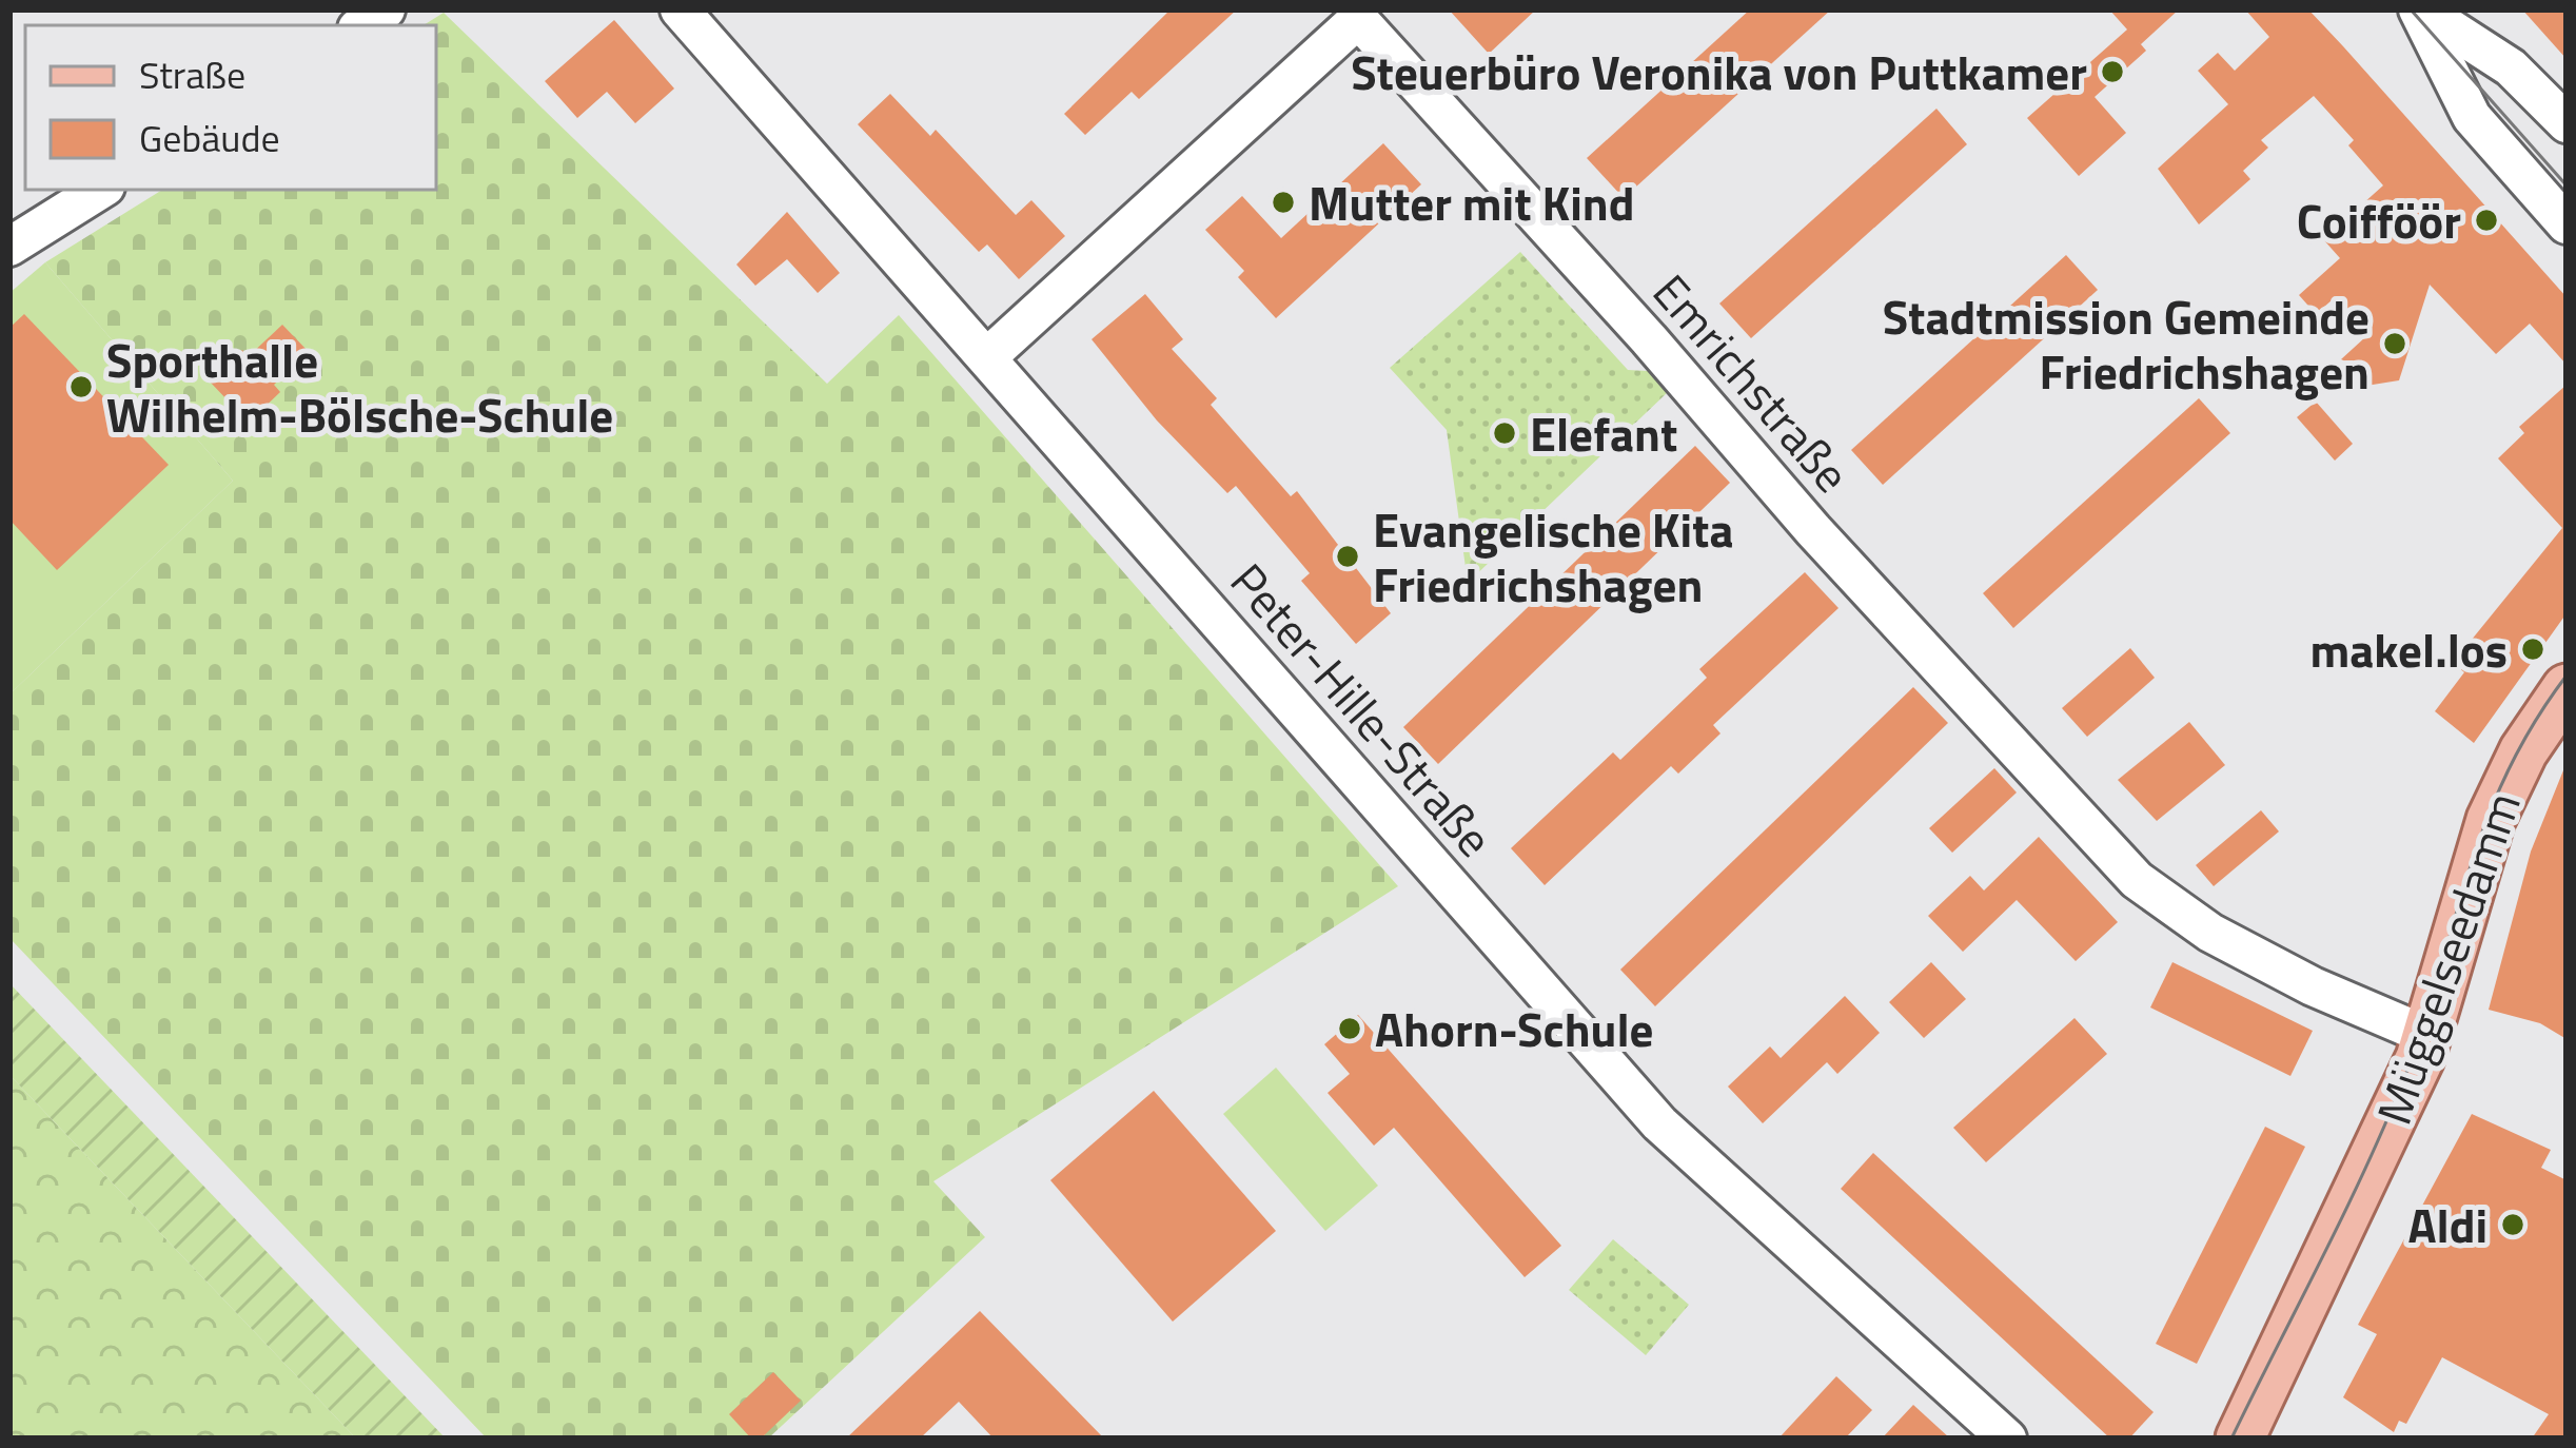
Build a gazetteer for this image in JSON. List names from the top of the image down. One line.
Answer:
{"streets":{"main road":["Müggelseedamm"],"street":["Emrichstraße","Peter-Hille-Straße"]},"crossings":[["Emrichstraße","Peter-Hille-Straße"],["Emrichstraße","Müggelseedamm"]],"places":["Steuerbüro Veronika von Puttkamer","Mutter mit Kind","Coifföör","Stadtmission Gemeinde Friedrichshagen","Sporthalle Wilhelm-Bölsche-Schule","Elefant","Evangelische Kita Friedrichshagen","makel.los","Ahorn-Schule","Aldi"],"legend":["Straße","Gebäude"]}
